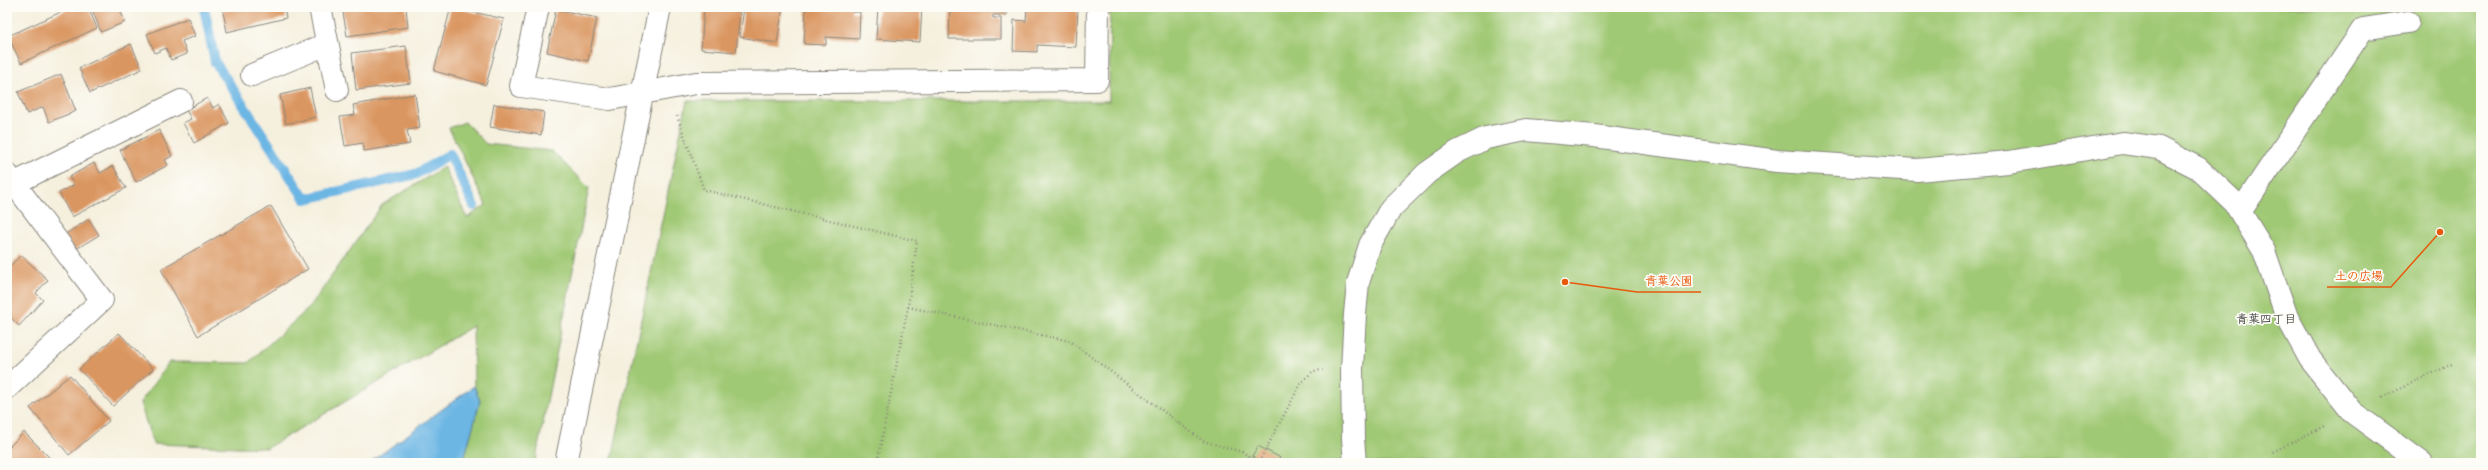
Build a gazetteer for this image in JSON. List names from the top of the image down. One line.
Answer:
{"districts":["青葉四丁目"],"places":["土の広場","青葉公園"]}
